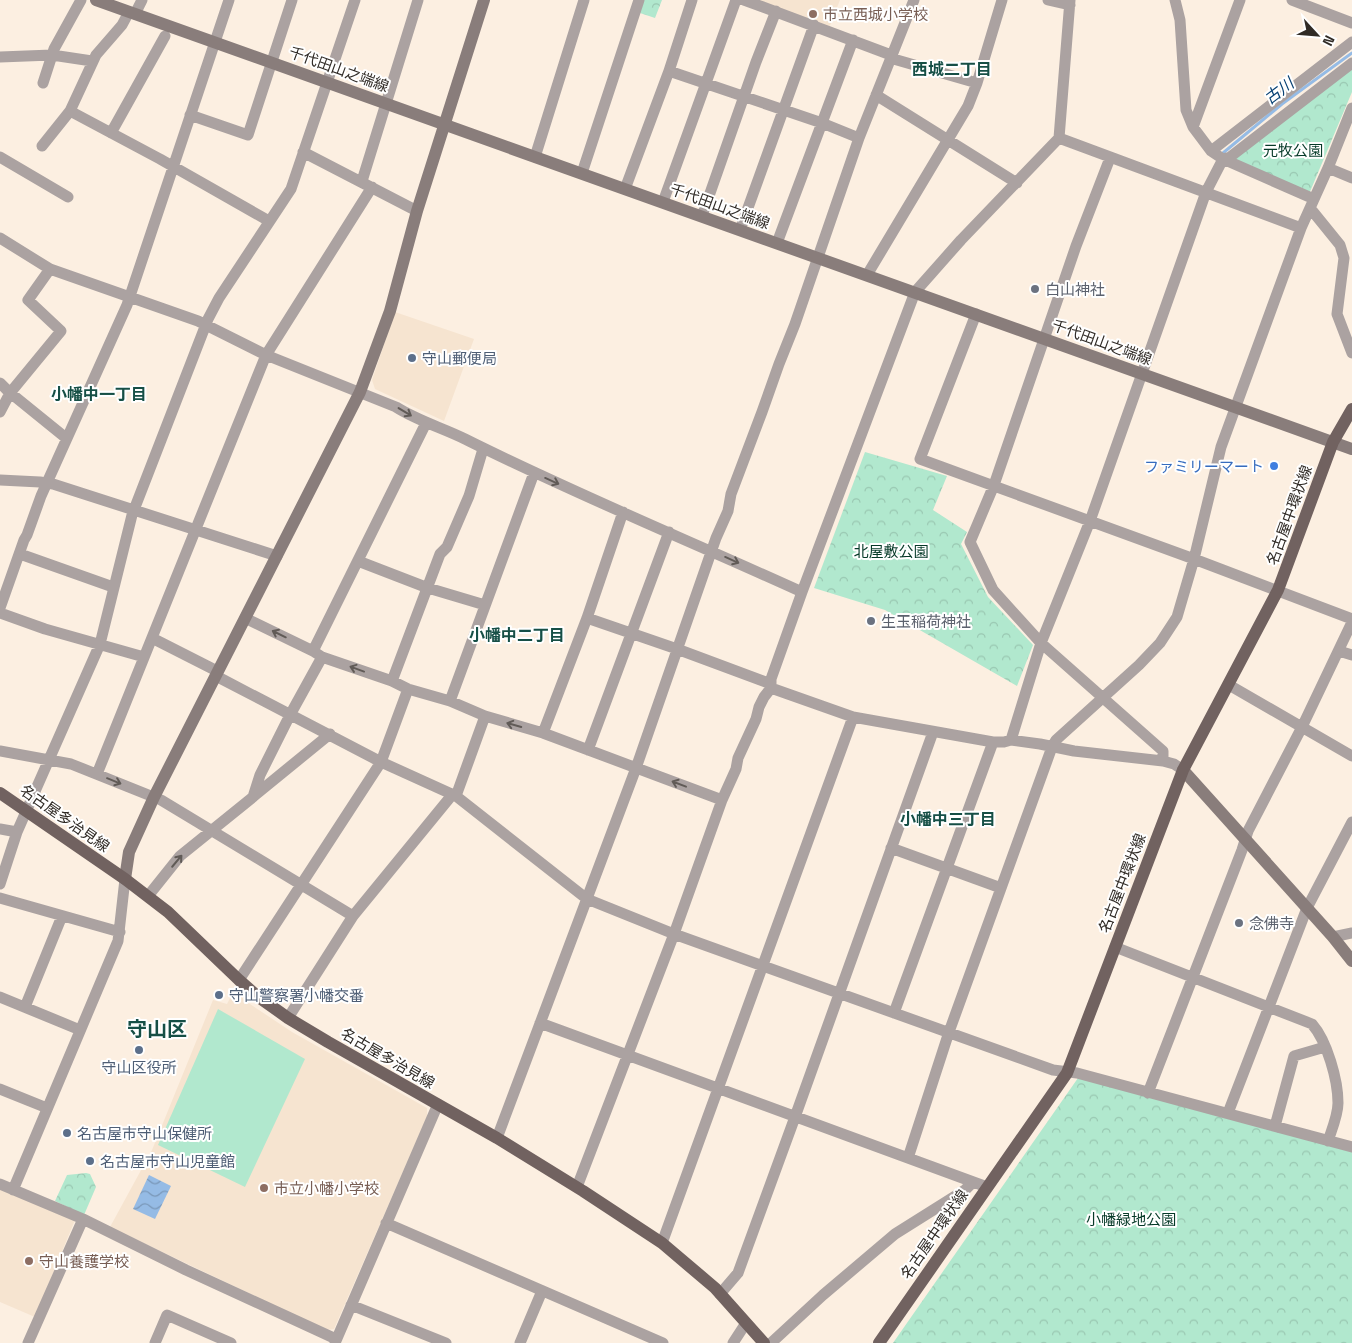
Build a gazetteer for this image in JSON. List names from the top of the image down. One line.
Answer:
{"streets":{"main road":["名古屋中環状線","名古屋多治見線"],"street":["千代田山之端線"]},"crossings":[["千代田山之端線","名古屋中環状線"]],"districts":["西城二丁目","小幡中一丁目","小幡中二丁目","小幡中三丁目","守山区"],"water":["古川"],"parks":["元牧公園","北屋敷公園","小幡緑地公園"],"places":["市立西城小学校","白山神社","守山郵便局","ファミリーマート","生玉稲荷神社","念佛寺","守山警察署小幡交番","守山区役所","名古屋市守山保健所","名古屋市守山児童館","市立小幡小学校","守山養護学校"],"north":"bottom right"}
